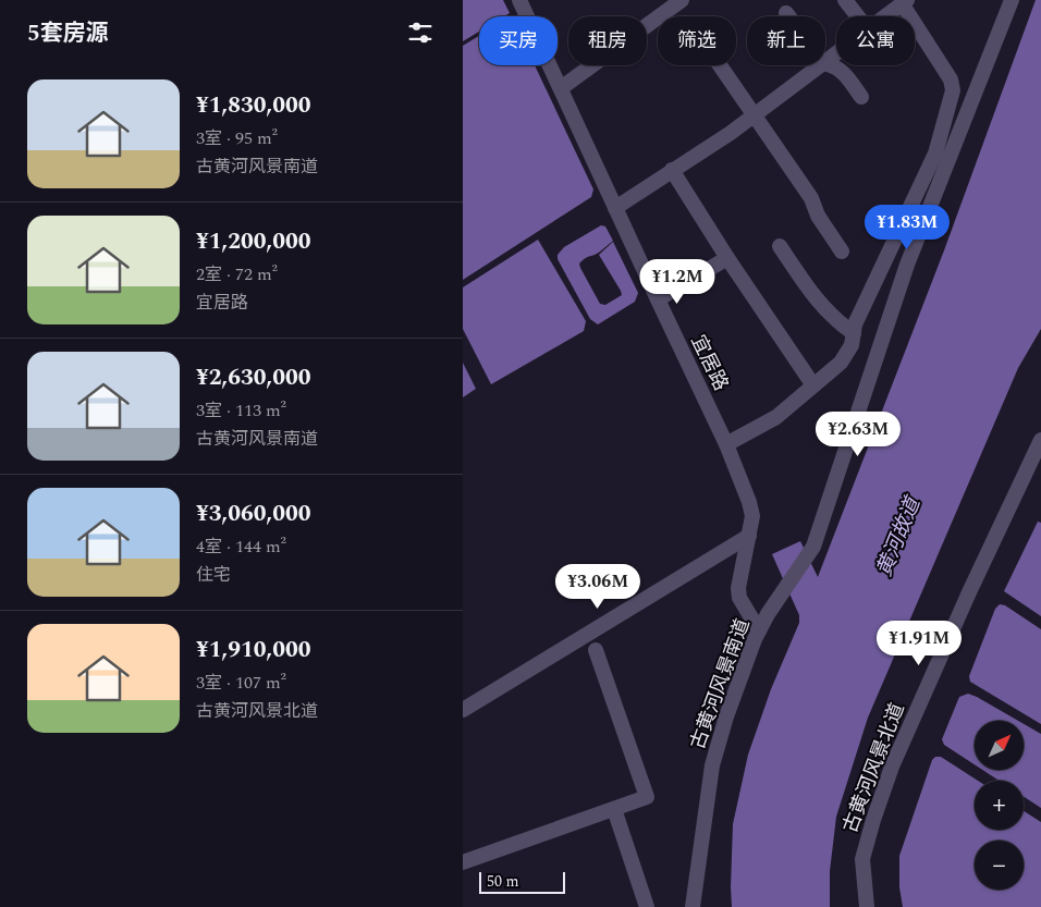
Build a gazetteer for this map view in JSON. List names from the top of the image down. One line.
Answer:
{"streets":{"street":["宜居路","古黄河风景南道","古黄河风景北道"]},"crossings":[["宜居路","古黄河风景南道"]],"water":["黄河故道"],"scale_bar":"50 m","north":"top right","page":{"heading":"5套房源","chip":["买房","租房","筛选","新上","公寓"],"list":[{"name":"¥1,830,000","note":"3室 · 95 m² · 古黄河风景南道"},{"name":"¥1,200,000","note":"2室 · 72 m² · 宜居路"},{"name":"¥2,630,000","note":"3室 · 113 m² · 古黄河风景南道"},{"name":"¥3,060,000","note":"4室 · 144 m² · 住宅"},{"name":"¥1,910,000","note":"3室 · 107 m² · 古黄河风景北道"}],"price":["¥1.83M","¥1.2M","¥2.63M","¥3.06M","¥1.91M"],"map_buttons":["+","−"],"scale":"50 m"}}
